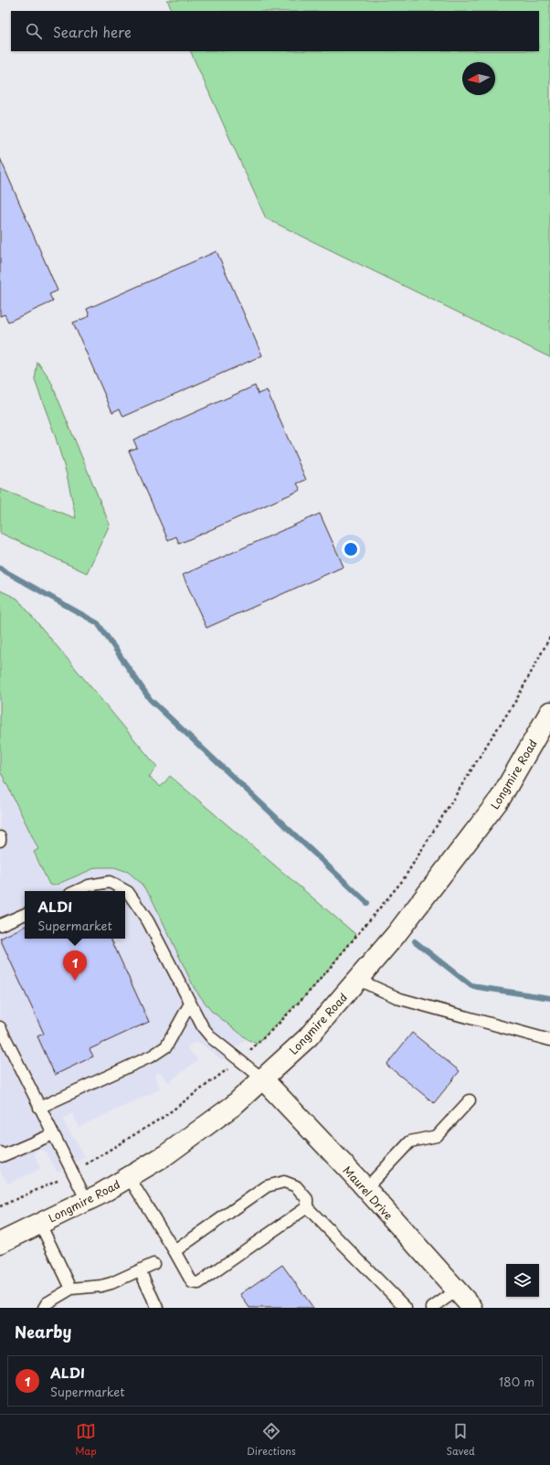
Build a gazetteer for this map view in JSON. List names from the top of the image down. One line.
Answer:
{"streets":{"main road":["Longmire Road","Maurel Drive"]},"crossings":[["Longmire Road","Maurel Drive"]],"north":"left","page":{"search":"Search here","popup":["ALDI","Supermarket"],"pins":"1","heading":"Nearby","list":[{"mark":"1","name":"ALDI","note":"Supermarket","value":"180 m"}],"nav":["Map","Directions","Saved"]}}
